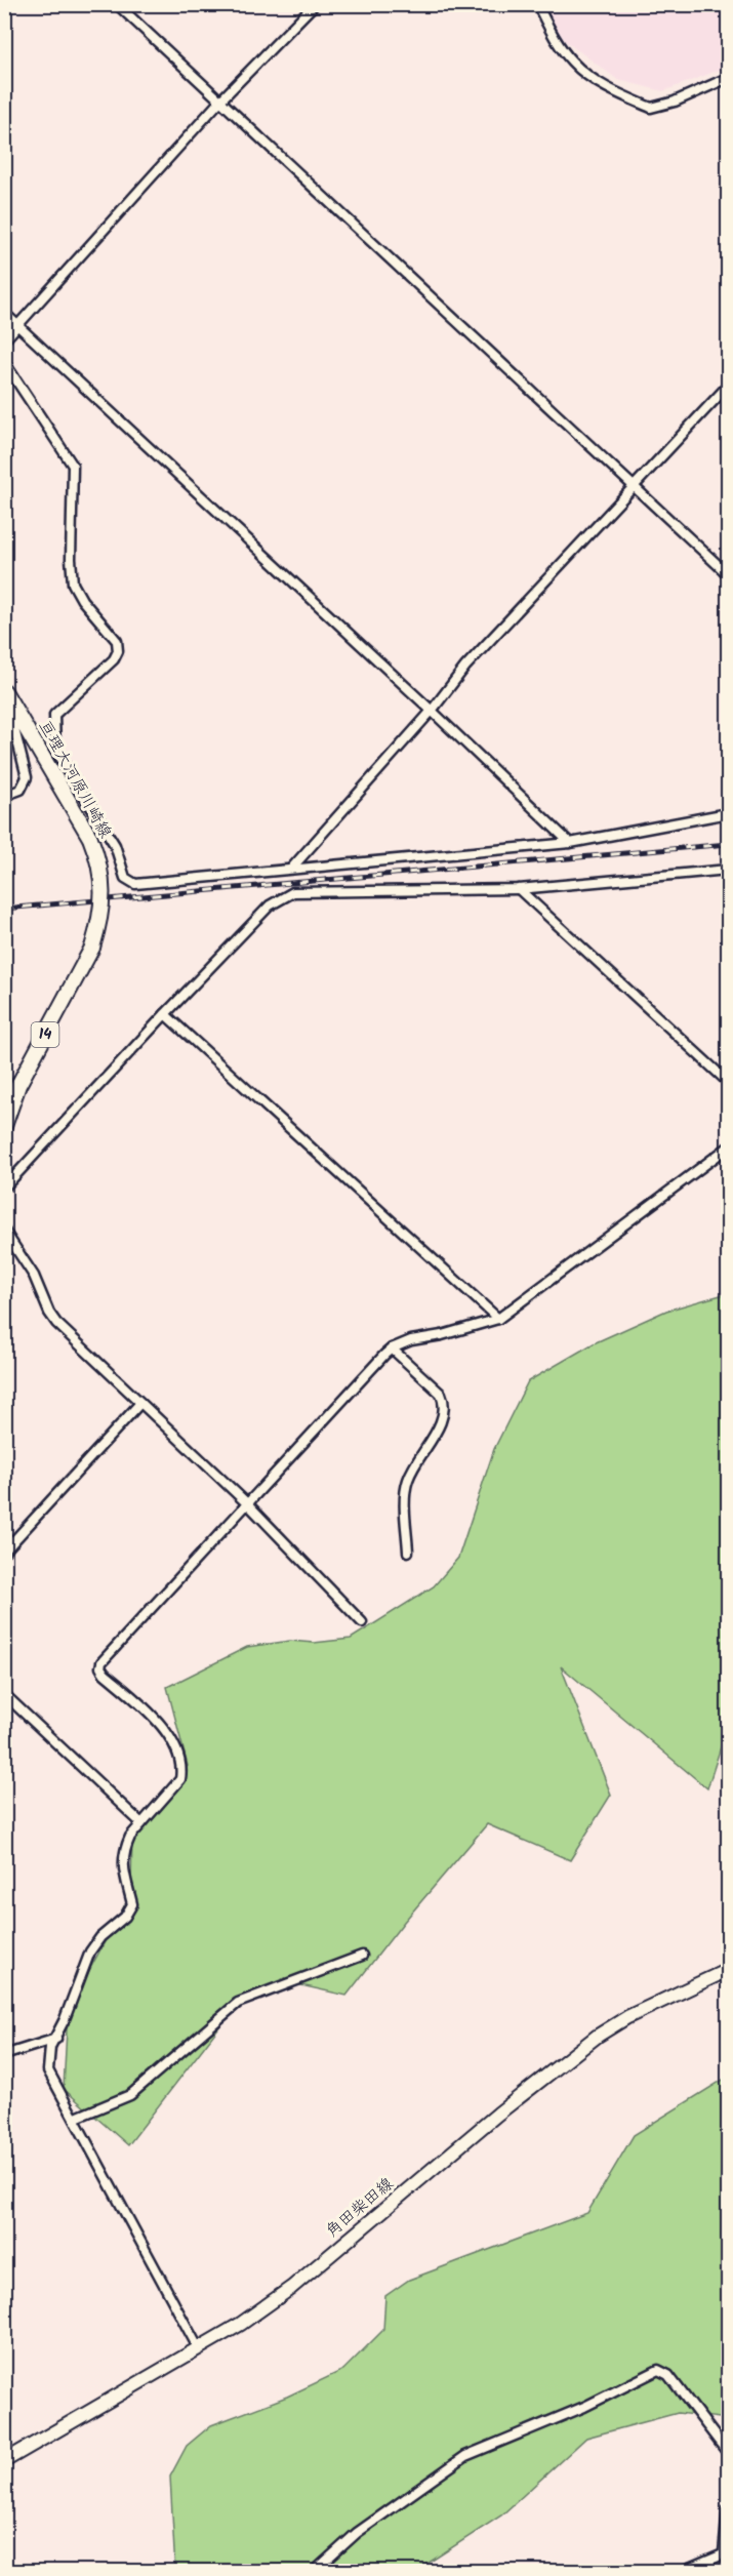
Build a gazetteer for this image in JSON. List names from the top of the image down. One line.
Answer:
{"streets":{"main road":["亘理大河原川崎線","14","角田柴田線"]}}
